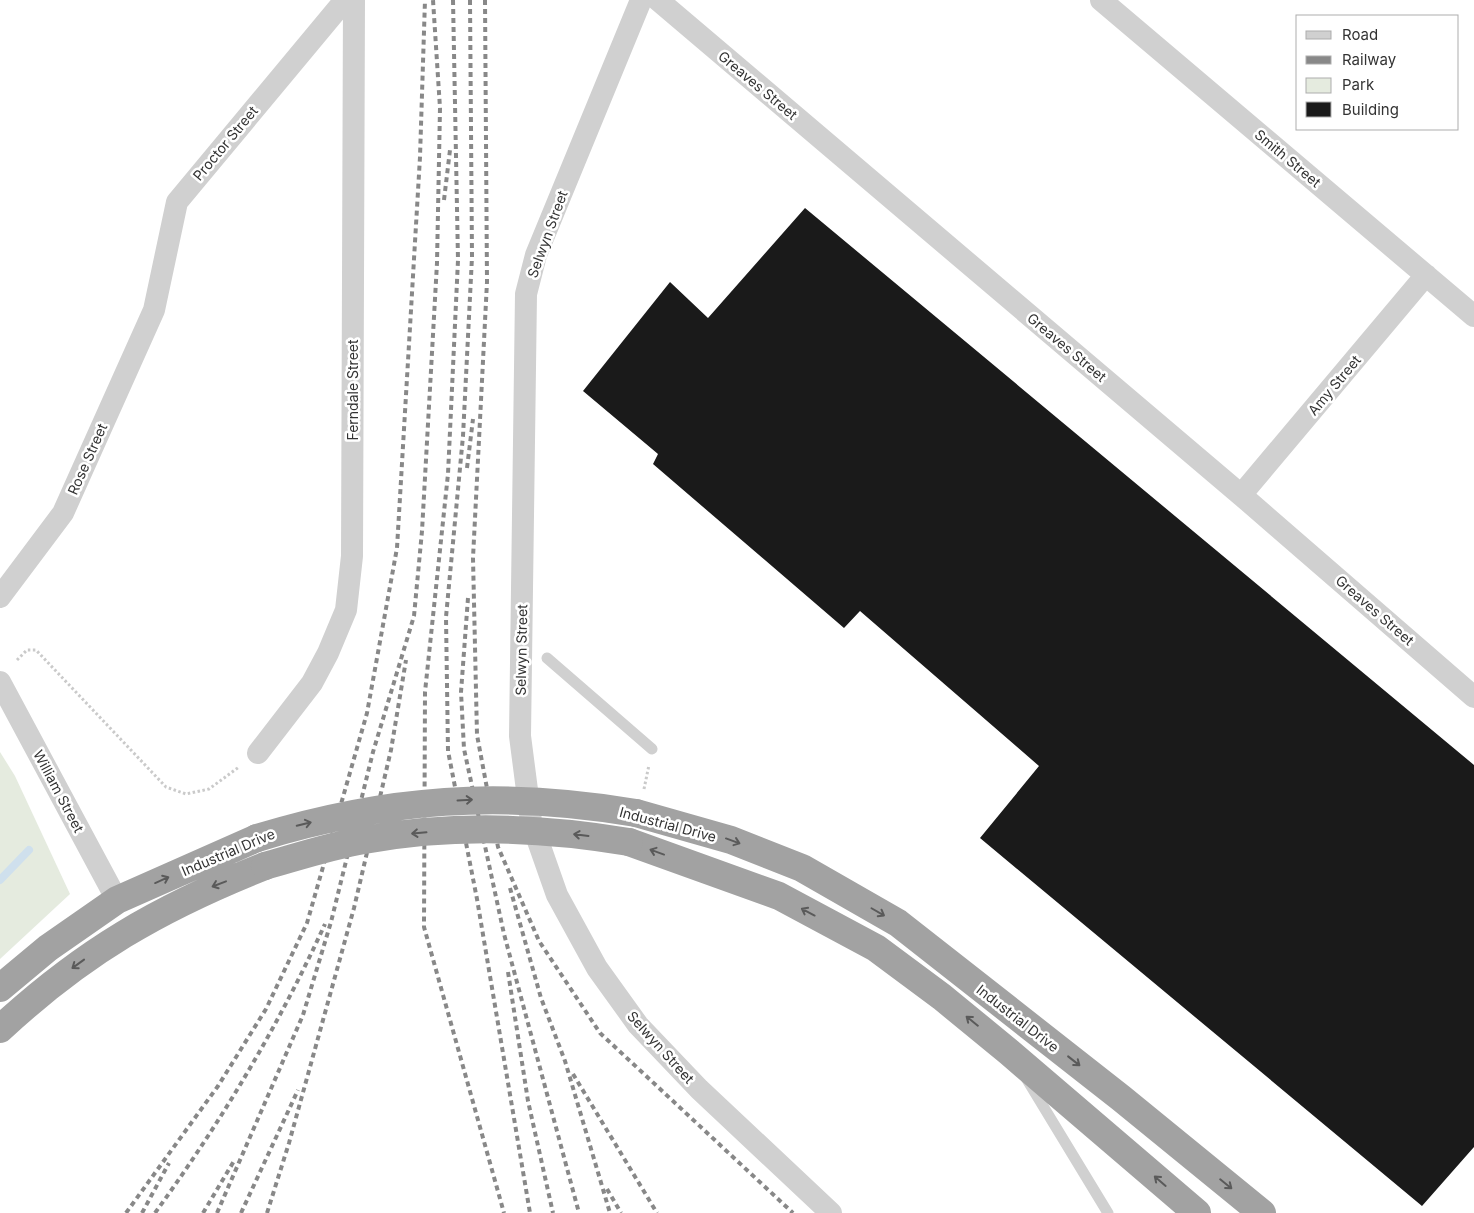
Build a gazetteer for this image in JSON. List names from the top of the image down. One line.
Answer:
{"streets":{"highway":["Industrial Drive"],"street":["Greaves Street","Proctor Street","Smith Street","Selwyn Street","Amy Street","Ferndale Street","Rose Street","William Street"]},"crossings":[["Greaves Street","Amy Street"],["Proctor Street","Rose Street"],["Smith Street","Amy Street"],["William Street","Industrial Drive"]],"legend":["Road","Railway","Park","Building"]}
